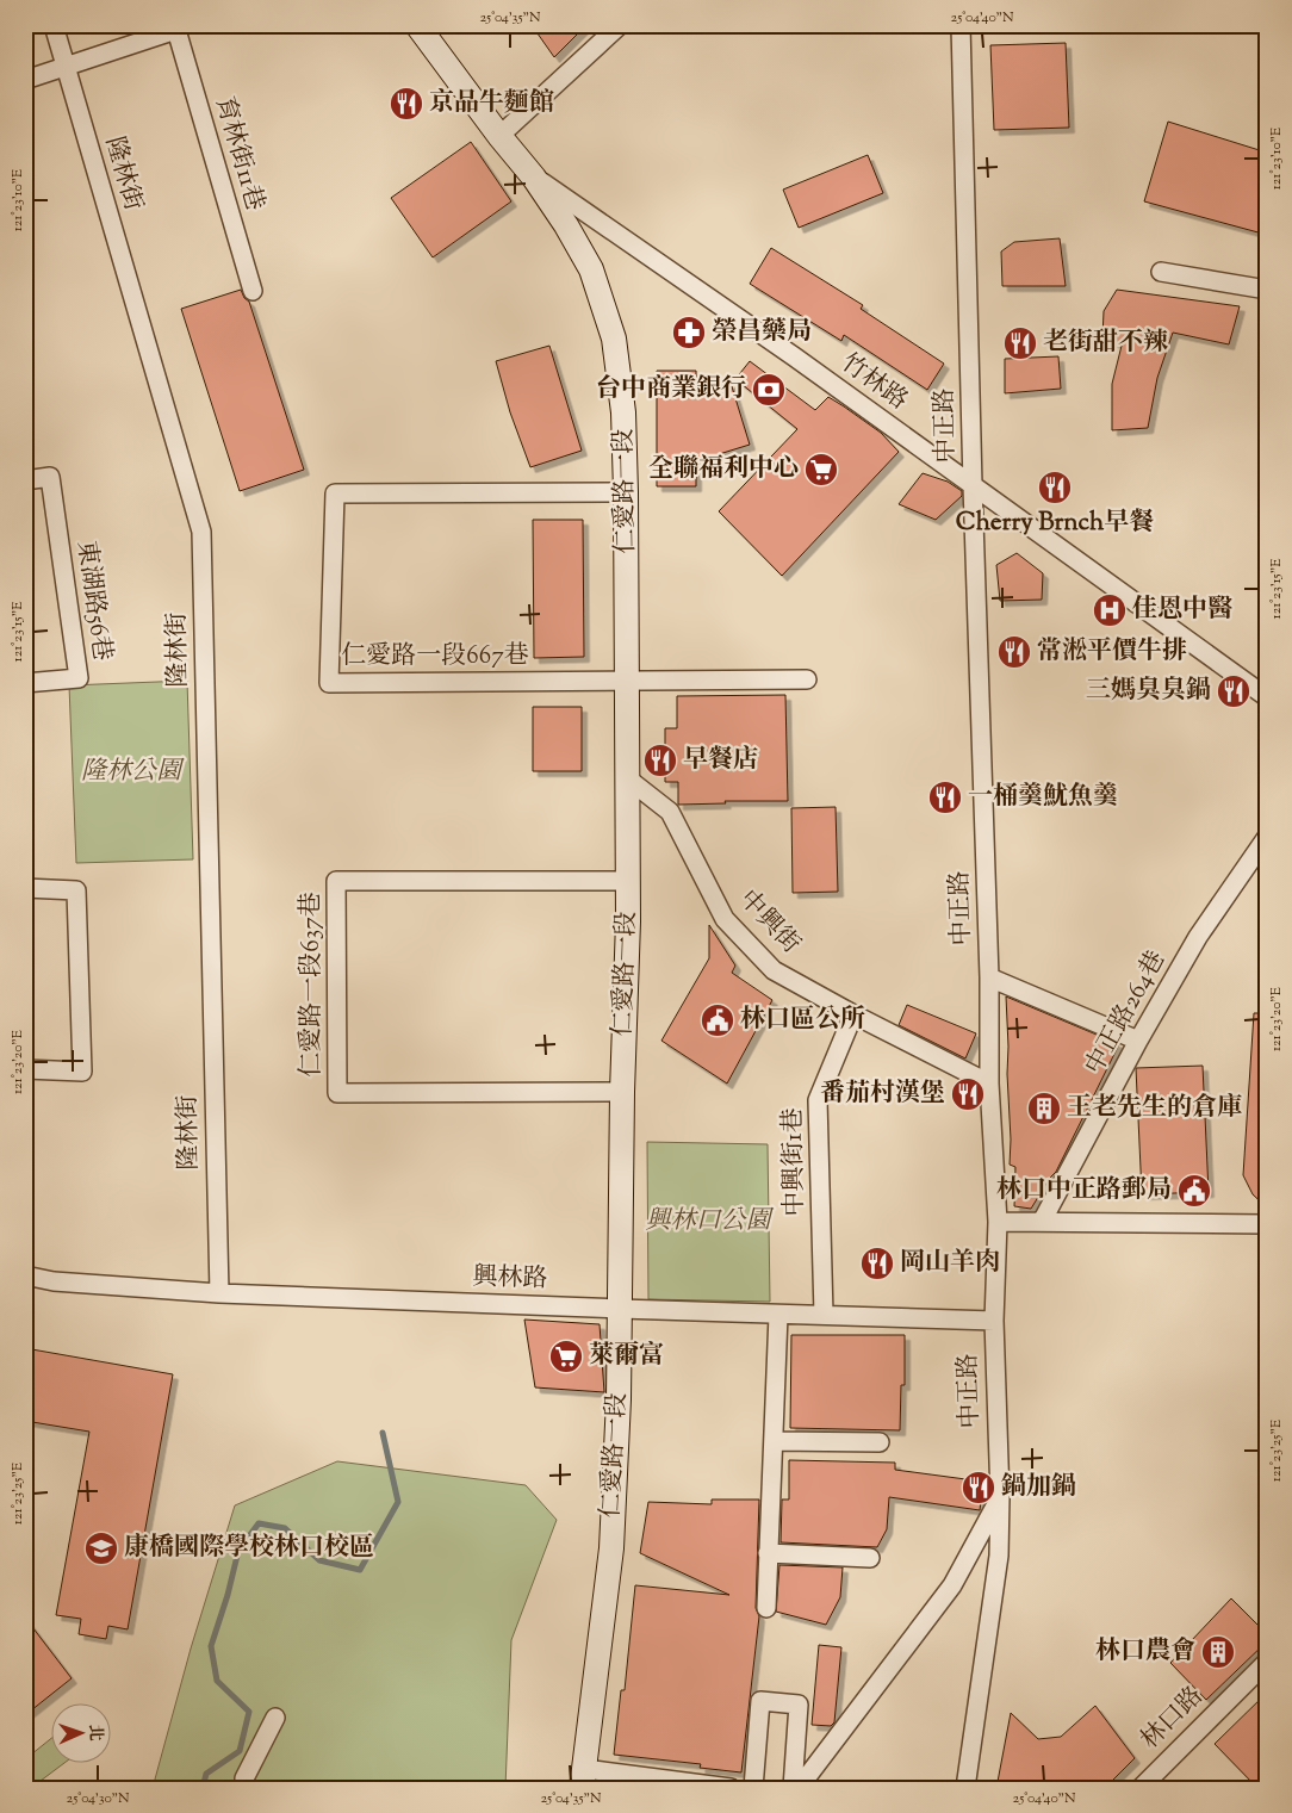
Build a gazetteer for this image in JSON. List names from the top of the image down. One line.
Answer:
{"streets":{"main road":["仁愛路一段"],"street":["育林街11巷","隆林街","竹林路","中正路","東湖路56巷","仁愛路一段667巷","中興街","仁愛路一段637巷","中正路264巷","中興街1巷","興林路","林口路"]},"crossings":[["隆林街","興林路"],["竹林路","中正路"],["竹林路","仁愛路一段"],["中正路","中興街"],["中正路","興林路"],["仁愛路一段","仁愛路一段667巷"],["仁愛路一段","中興街"],["仁愛路一段","仁愛路一段637巷"],["仁愛路一段","興林路"],["中興街","中興街1巷"],["中興街1巷","興林路"]],"parks":["隆林公園","興林口公園"],"places":{"restaurant":["京品牛麵館","老街甜不辣","Cherry Brnch早餐","常淞平價牛排","三媽臭臭鍋","早餐店","一桶羹魷魚羹","番茄村漢堡","岡山羊肉","鍋加鍋"],"pharmacy":["榮昌藥局"],"bank":["台中商業銀行"],"supermarket":["全聯福利中心","萊爾富"],"hospital":["佳恩中醫"],"public building":["林口區公所","林口中正路郵局"],"building":["王老先生的倉庫","林口農會"],"school or university":["康橋國際學校林口校區"]},"north":"right","coordinates":["25°04'35\"N","25°04'40\"N","121°23'10\"E","121°23'15\"E","121°23'20\"E","121°23'25\"E","25°04'30\"N"]}
